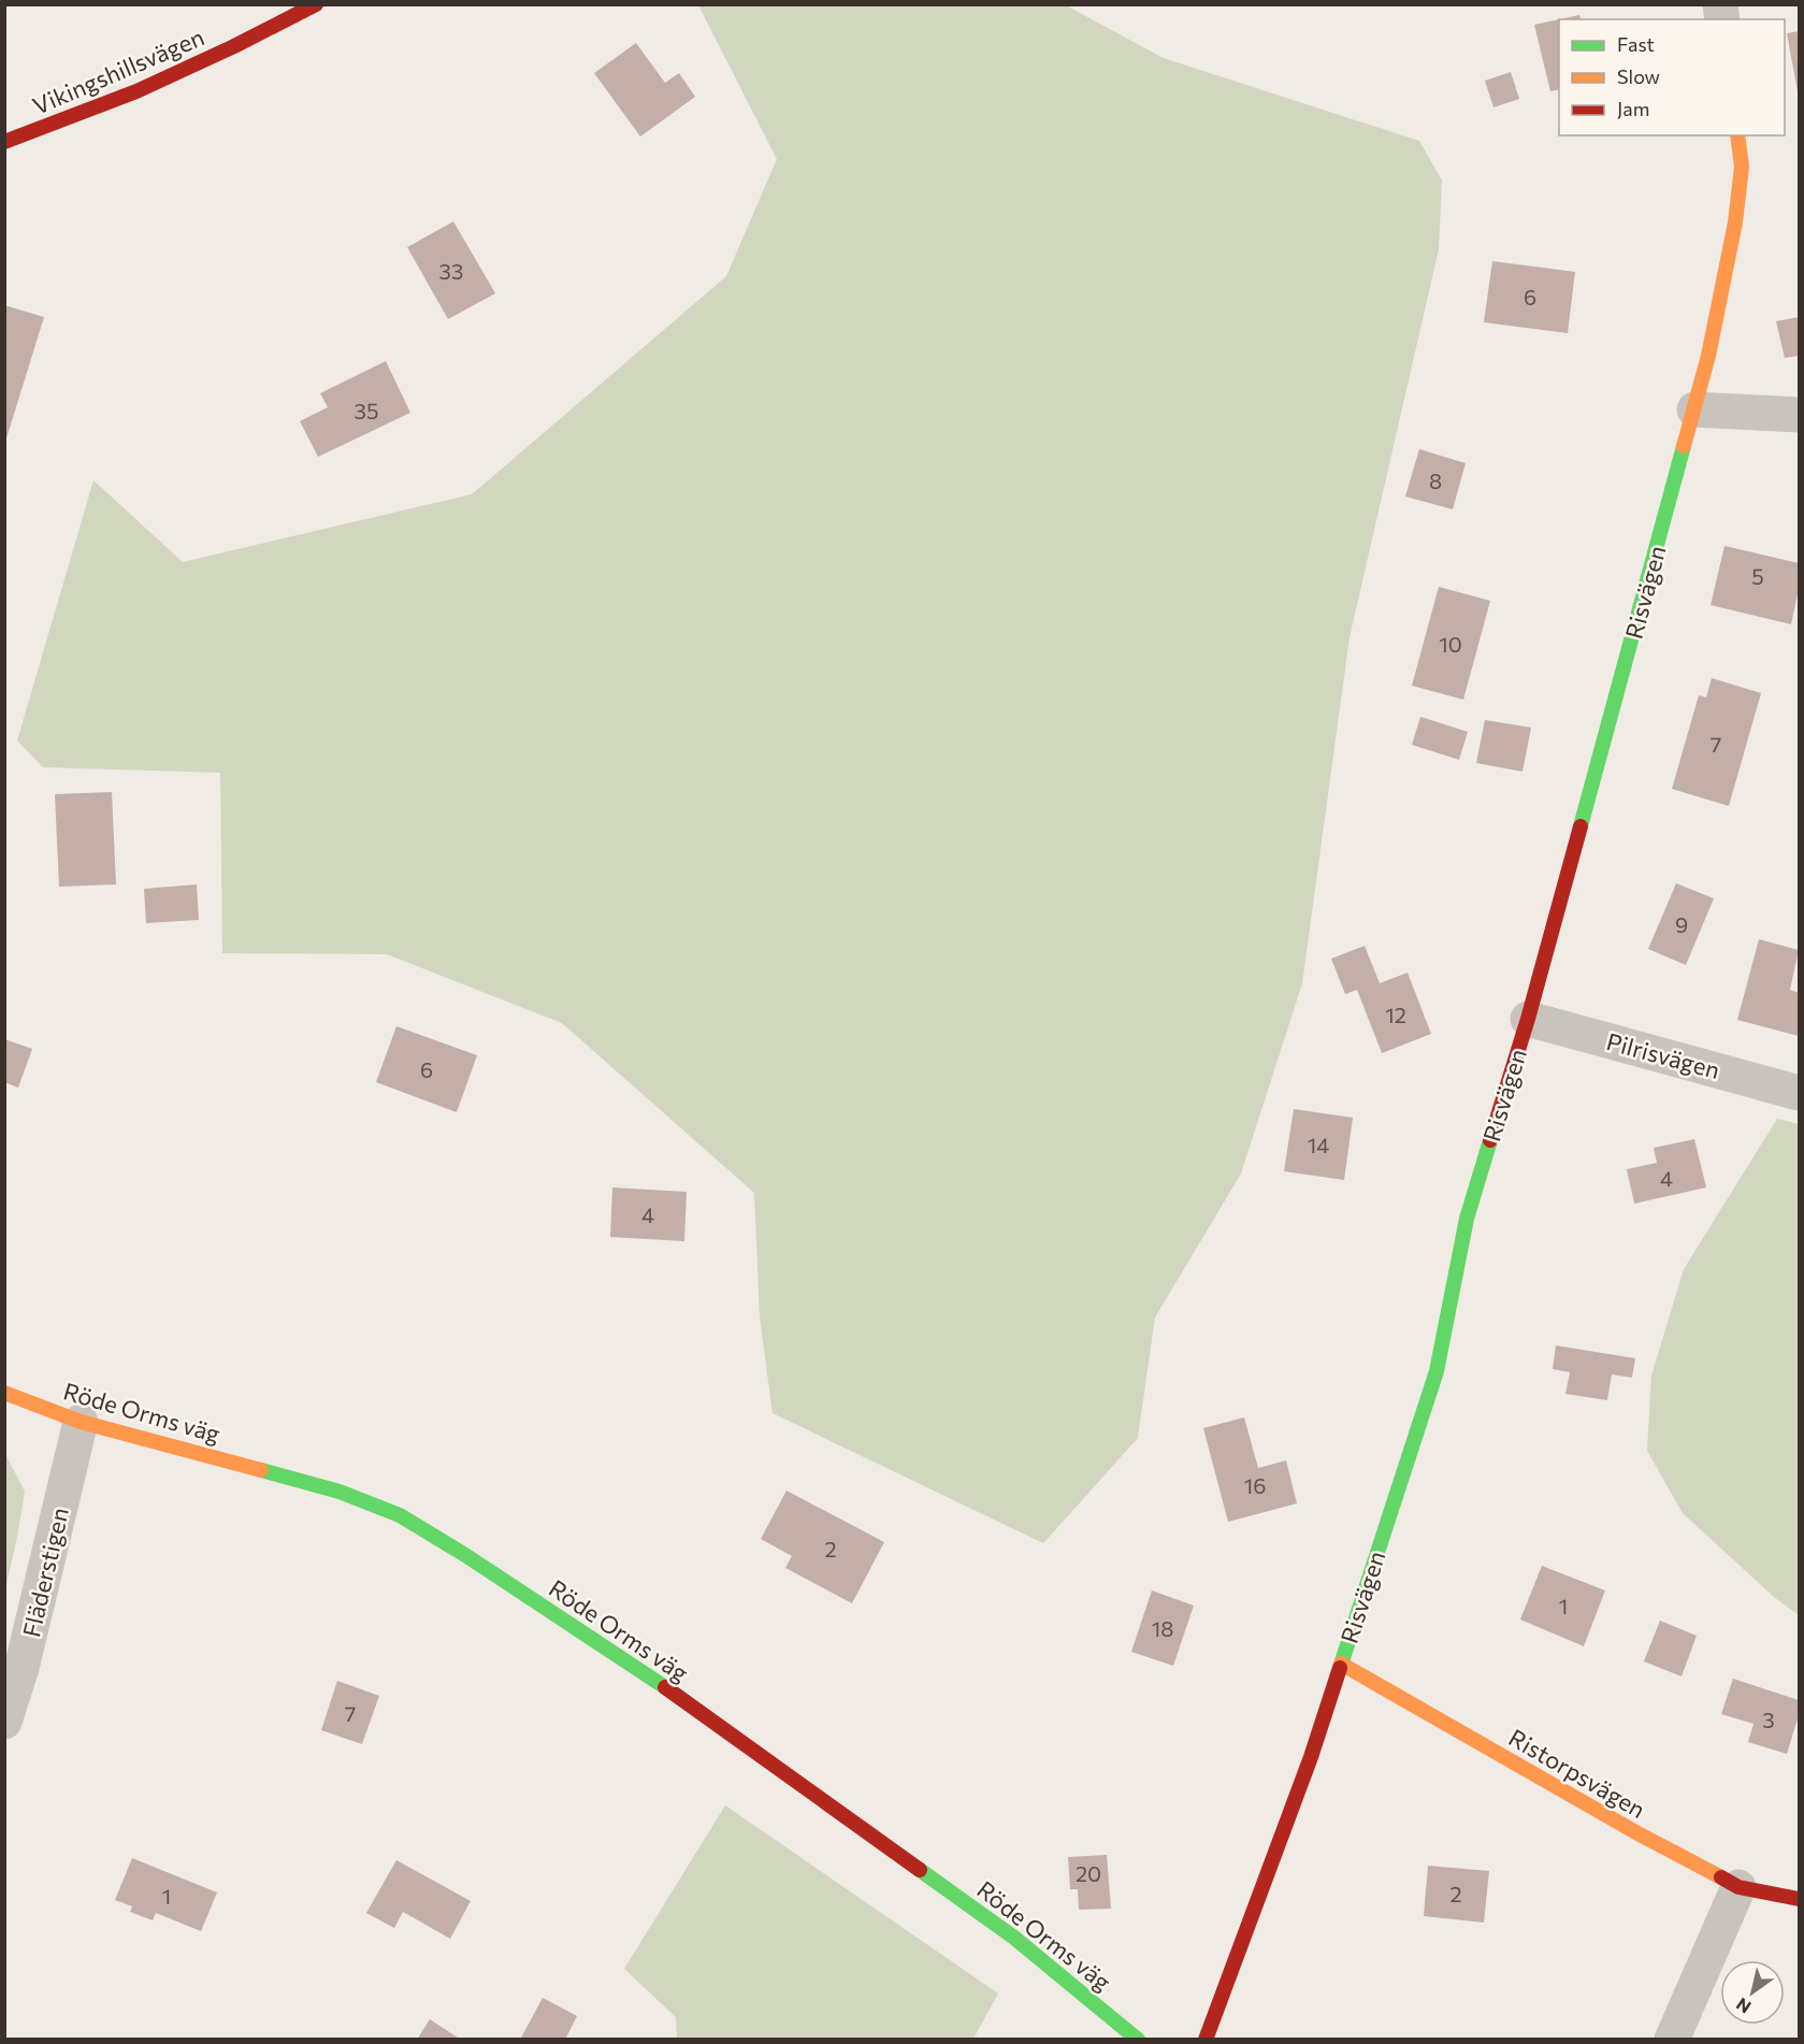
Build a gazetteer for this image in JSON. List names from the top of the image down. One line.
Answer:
{"streets":{"street":["Vikingshillsvägen","Risvägen","Pilrisvägen","Röde Orms väg","Fläderstigen","Ristorpsvägen"]},"crossings":[["Risvägen","Pilrisvägen"],["Risvägen","Ristorpsvägen"],["Röde Orms väg","Fläderstigen"]],"house_numbers":["33","6","35","8","5","10","7","9","12","6","14","4","4","16","2","1","18","7","3","20","2","1"],"legend":["Fast","Slow","Jam"],"north":"bottom left"}
